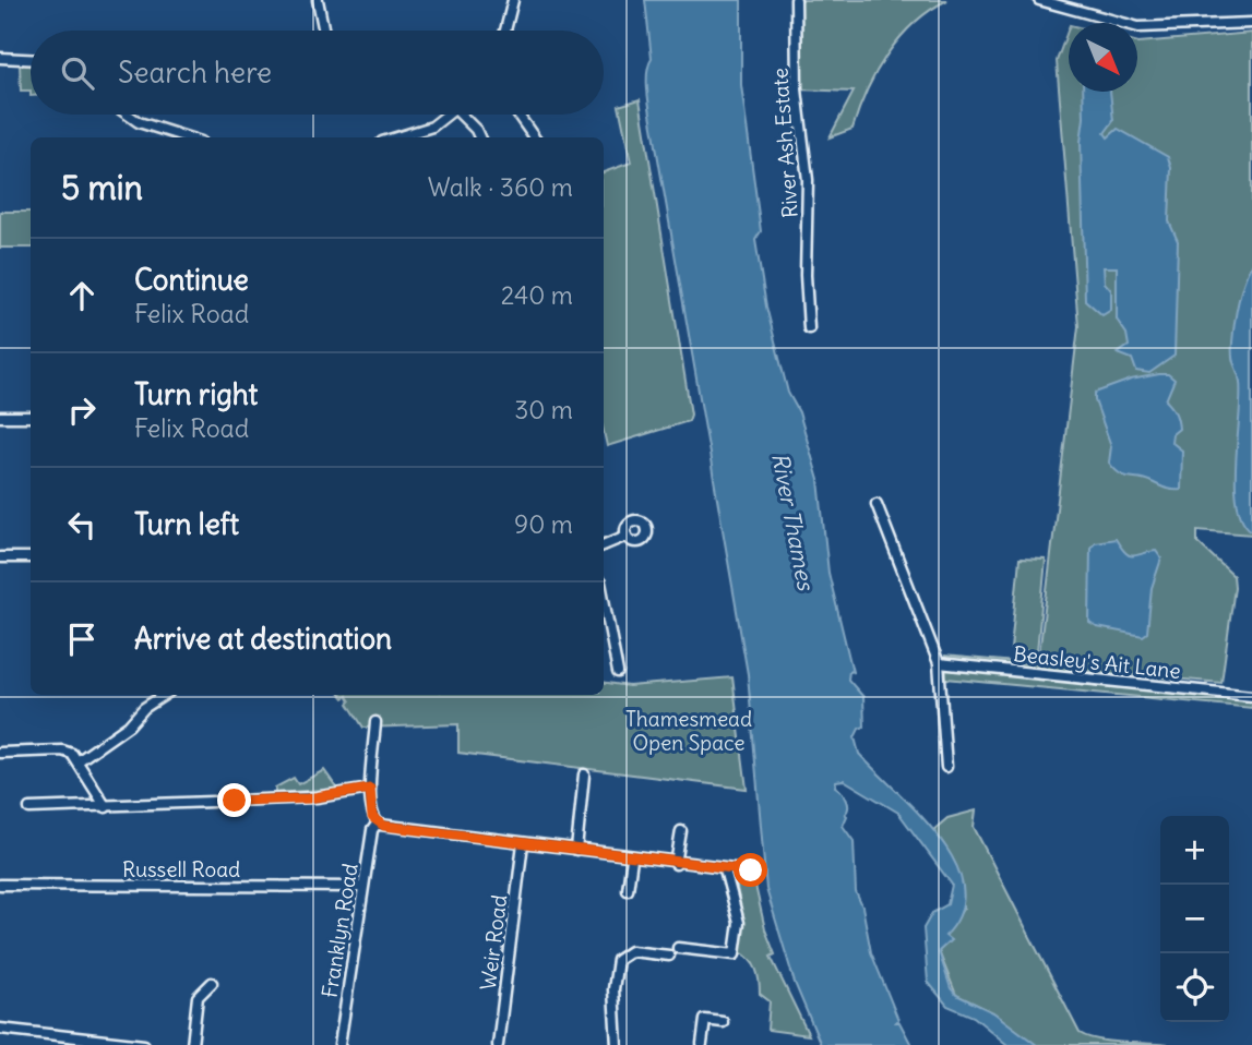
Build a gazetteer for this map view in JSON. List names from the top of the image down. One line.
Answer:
{"streets":{"street":["River Ash Estate","Beasley's Ait Lane","Russell Road","Franklyn Road","Weir Road"]},"crossings":[["Russell Road","Franklyn Road"]],"water":["River Thames"],"parks":["Thamesmead Open Space"],"north":"bottom right","page":{"search":"Search here","heading":["5 min","Walk · 360 m"],"list":[["Continue","Felix Road","240 m"],["Turn right","Felix Road","30 m"],["Turn left","90 m"],"Arrive at destination"],"map_buttons":["+","−"]}}
